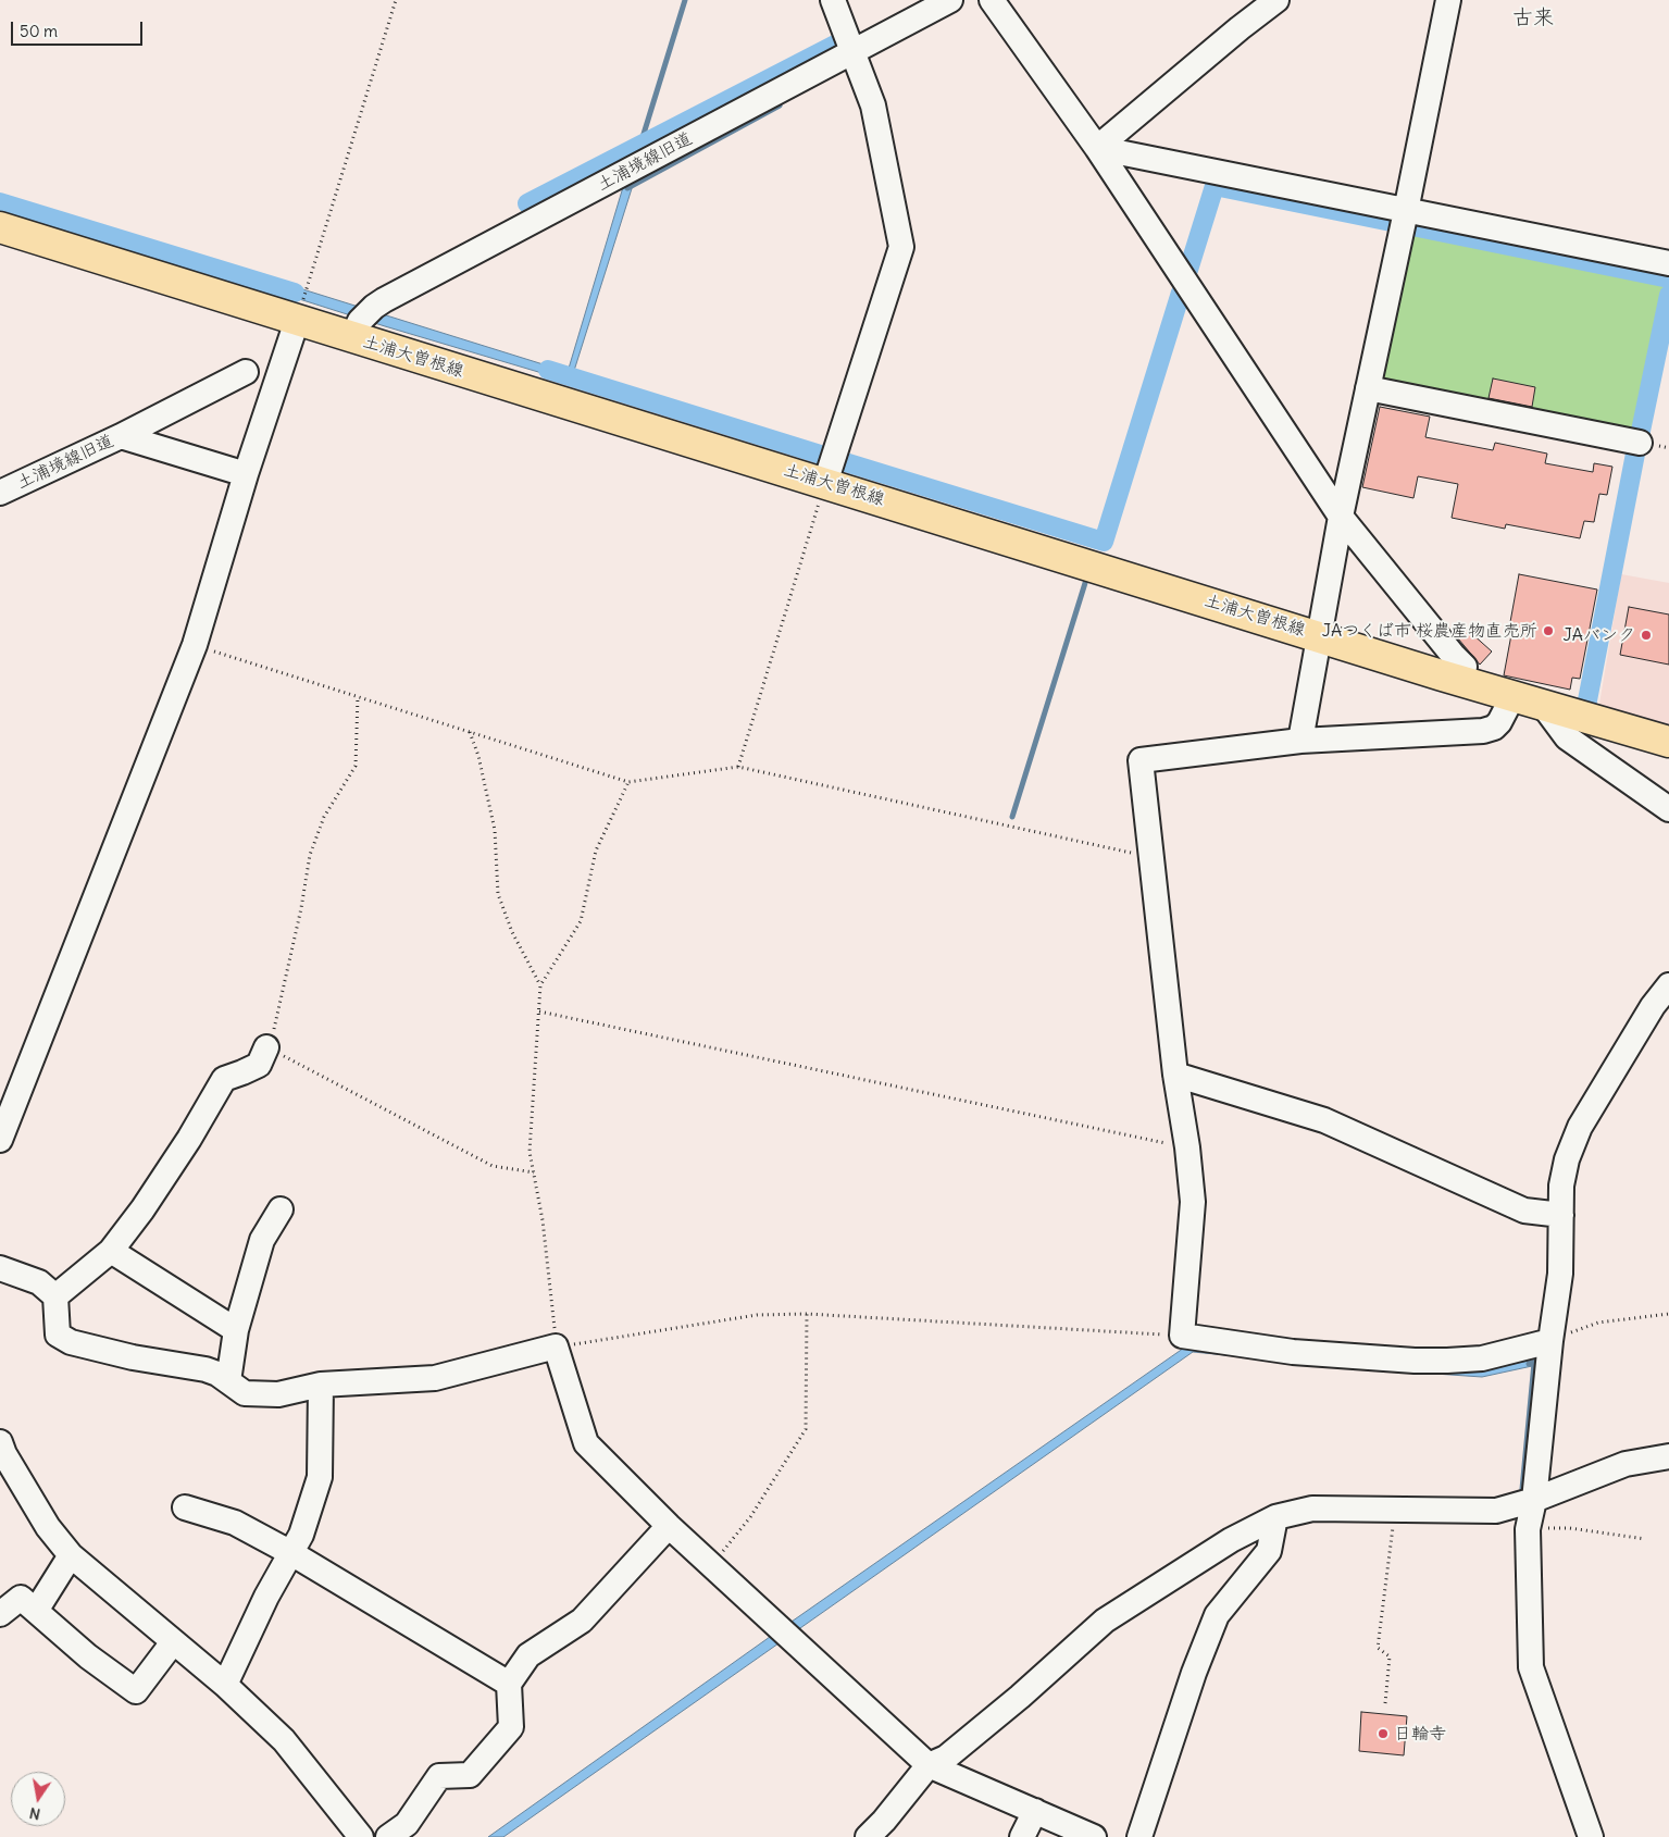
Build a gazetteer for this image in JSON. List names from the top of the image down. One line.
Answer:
{"streets":{"main road":["土浦大曽根線"],"street":["土浦境線旧道"]},"crossings":[["土浦境線旧道","土浦大曽根線"]],"districts":["古来"],"places":["JAつくば市 桜農産物直売所","JAバンク","日輪寺"],"scale_bar":"50 m","north":"bottom"}
